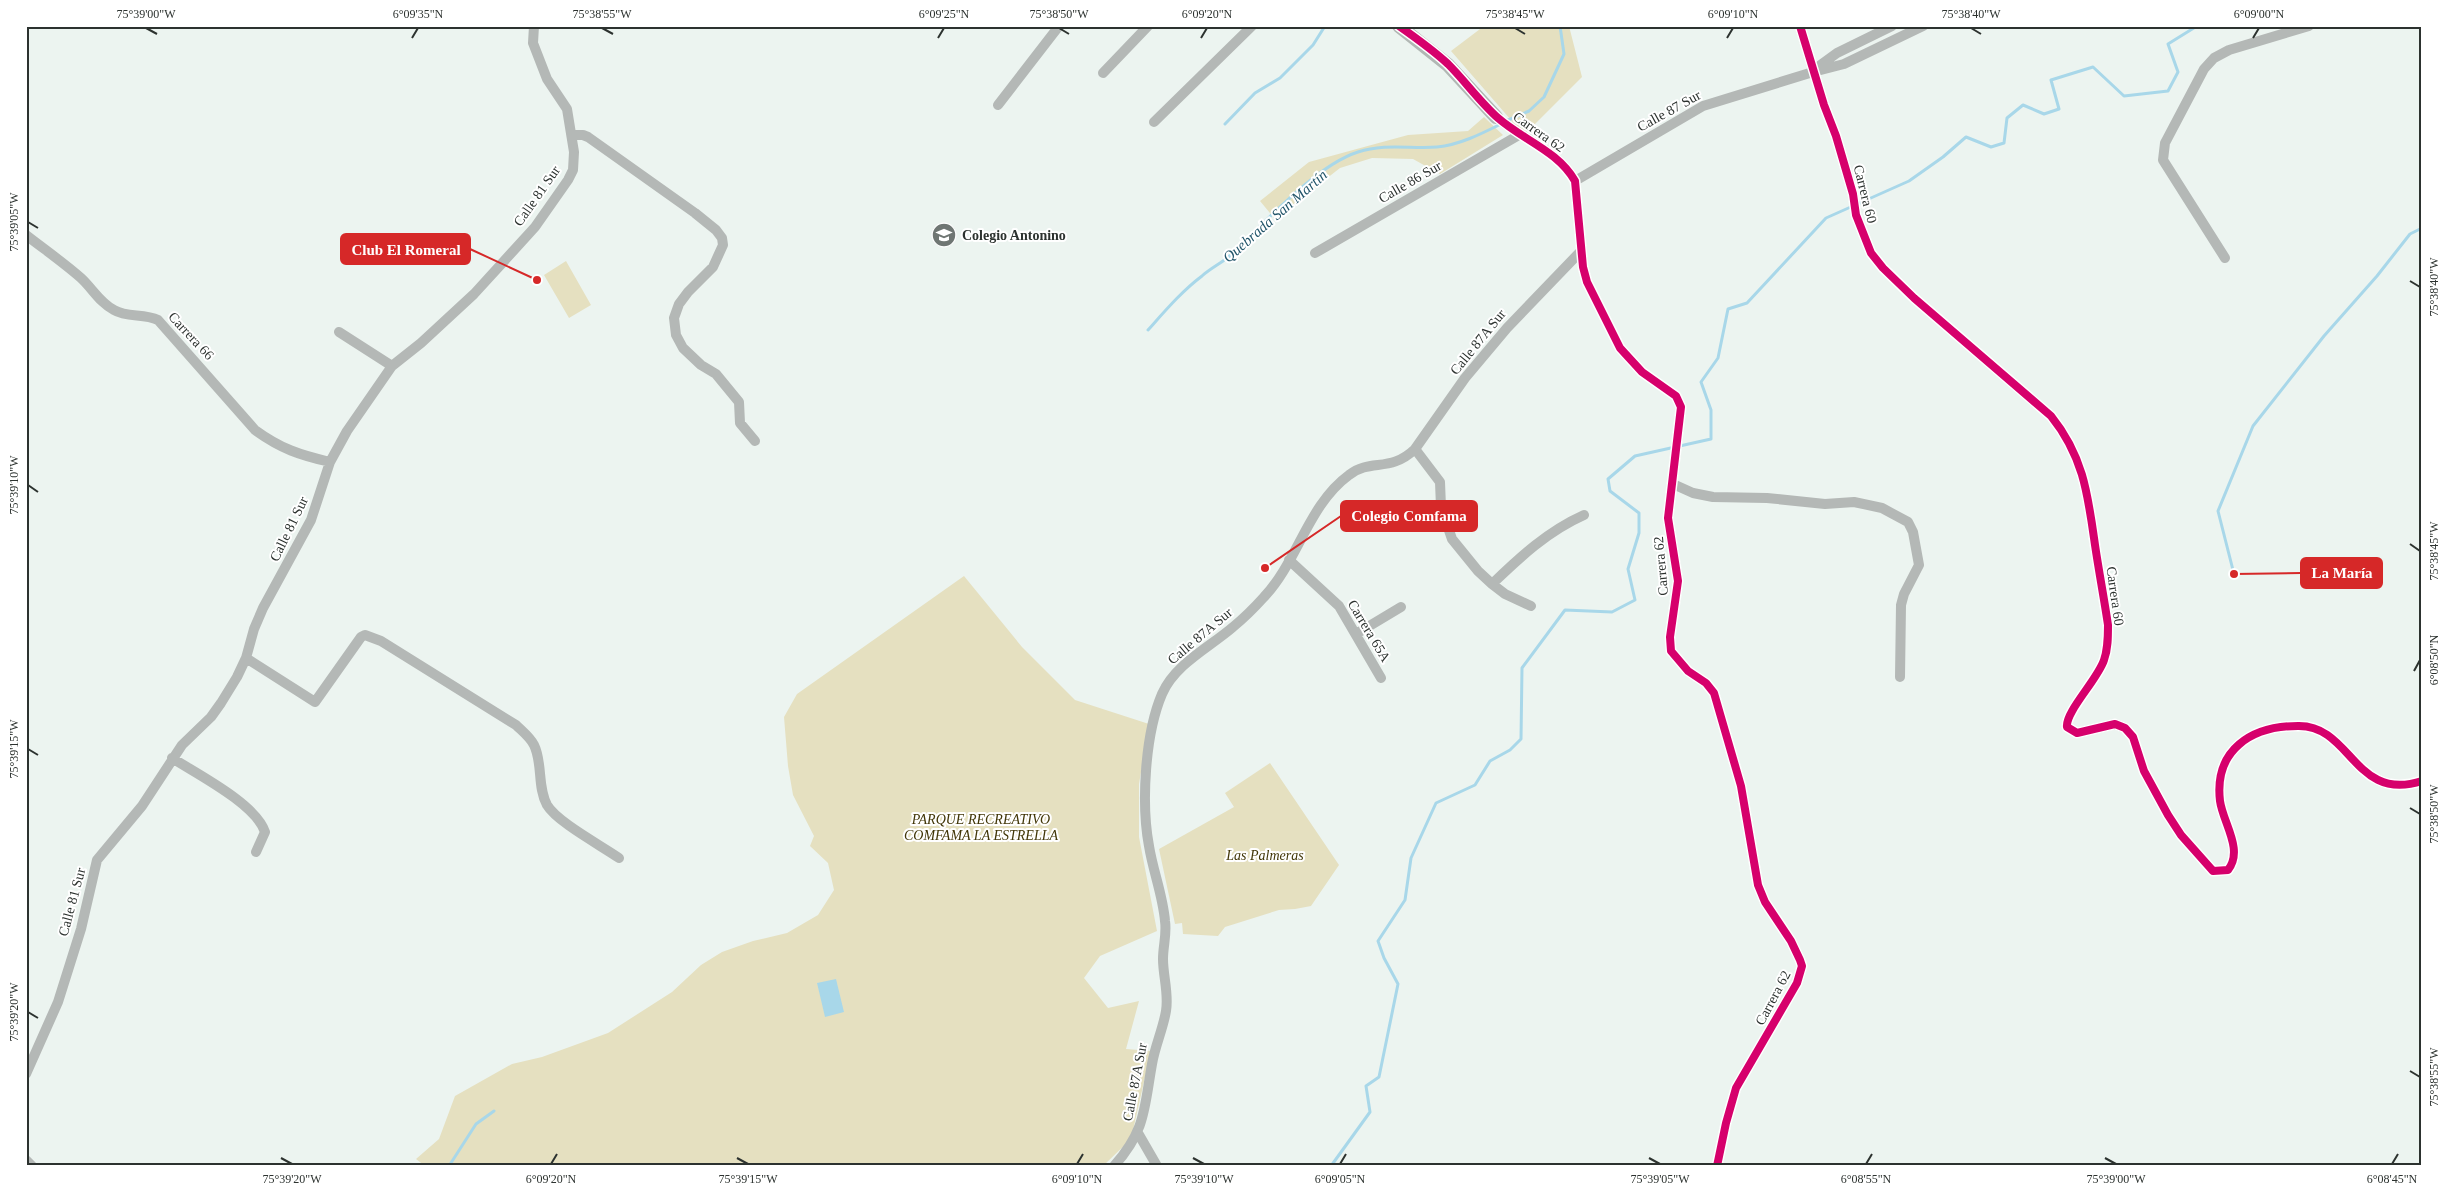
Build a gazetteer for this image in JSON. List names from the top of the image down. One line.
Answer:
{"streets":{"street":["Calle 87 Sur","Carrera 62","Calle 86 Sur","Carrera 60","Calle 81 Sur","Carrera 66","Calle 87A Sur","Carrera 65A"]},"crossings":[["Calle 87 Sur","Carrera 62"],["Calle 87 Sur","Carrera 60"],["Carrera 62","Calle 86 Sur"],["Carrera 62","Calle 87A Sur"],["Calle 81 Sur","Carrera 66"],["Calle 87A Sur","Carrera 65A"]],"water":["Quebrada San Martín"],"parks":["PARQUE RECREATIVO COMFAMA LA ESTRELLA","Las Palmeras"],"places":{"school or university":["Colegio Antonino"],"other":["Club El Romeral","Colegio Comfama","La María"]},"coordinates":["75°39'00\"W","6°09'35\"N","75°38'55\"W","6°09'25\"N","75°38'50\"W","6°09'20\"N","75°38'45\"W","6°09'10\"N","75°38'40\"W","6°09'00\"N","75°39'05\"W","75°39'10\"W","6°08'50\"N","75°39'15\"W","75°39'20\"W","6°09'05\"N","6°08'55\"N","6°08'45\"N"]}
